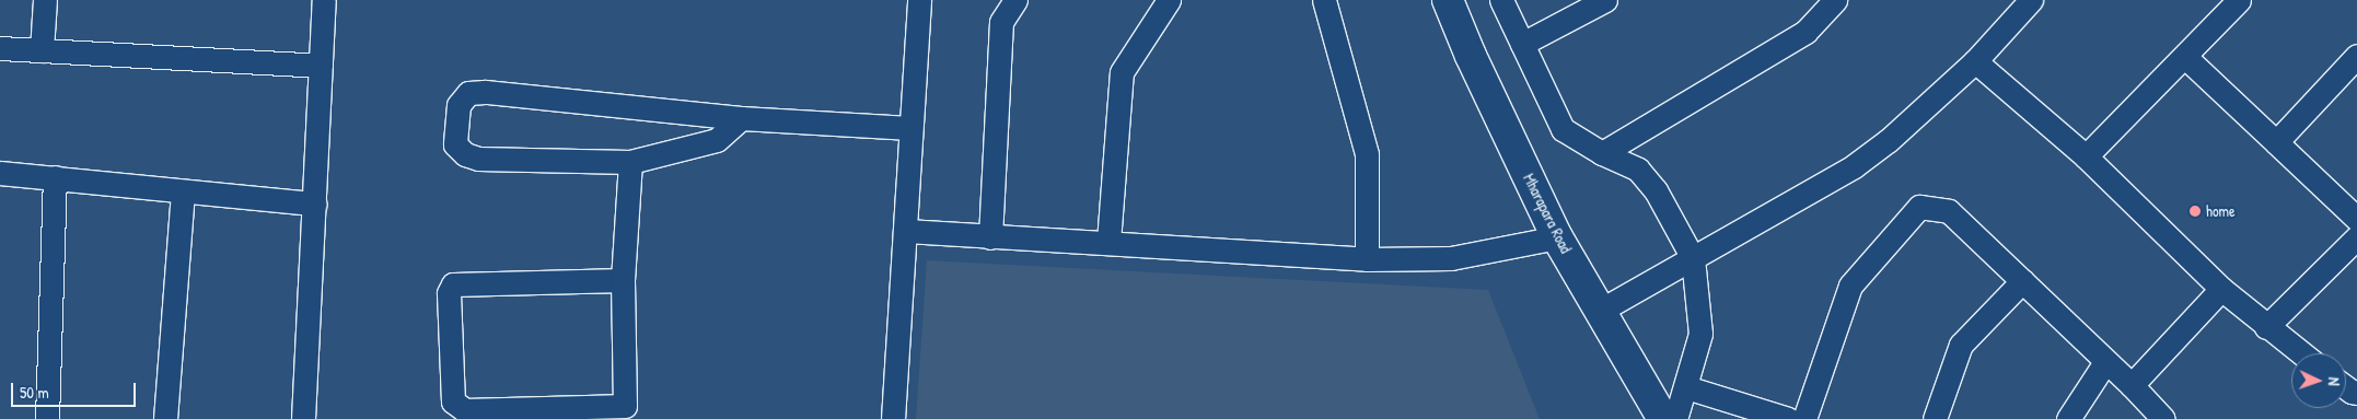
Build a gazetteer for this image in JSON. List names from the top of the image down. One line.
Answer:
{"streets":{"main road":["Mharapara Road"]},"places":["home"],"scale_bar":"50 m","north":"right"}
